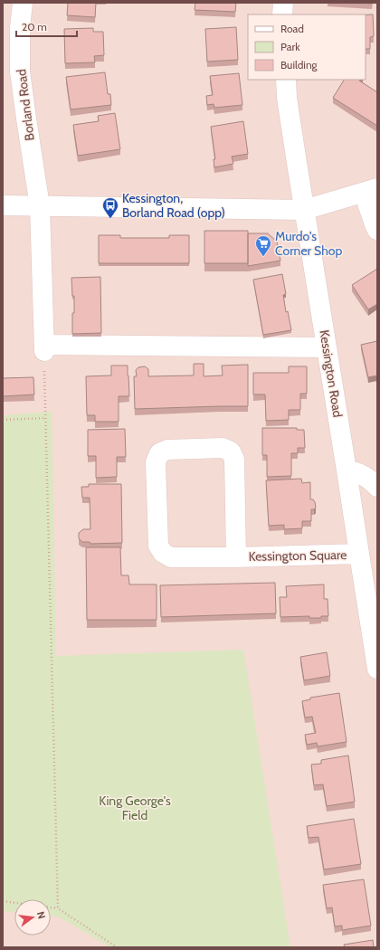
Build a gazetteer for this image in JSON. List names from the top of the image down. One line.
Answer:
{"streets":{"street":["Borland Road","Kessington Road","Kessington Square"]},"crossings":[["Kessington Road","Kessington Square"]],"parks":["King George's Field"],"places":{"bus stop":["Kessington, Borland Road (opp)"],"supermarket":["Murdo's Corner Shop"]},"legend":["Road","Park","Building"],"scale_bar":"20 m","north":"right"}
